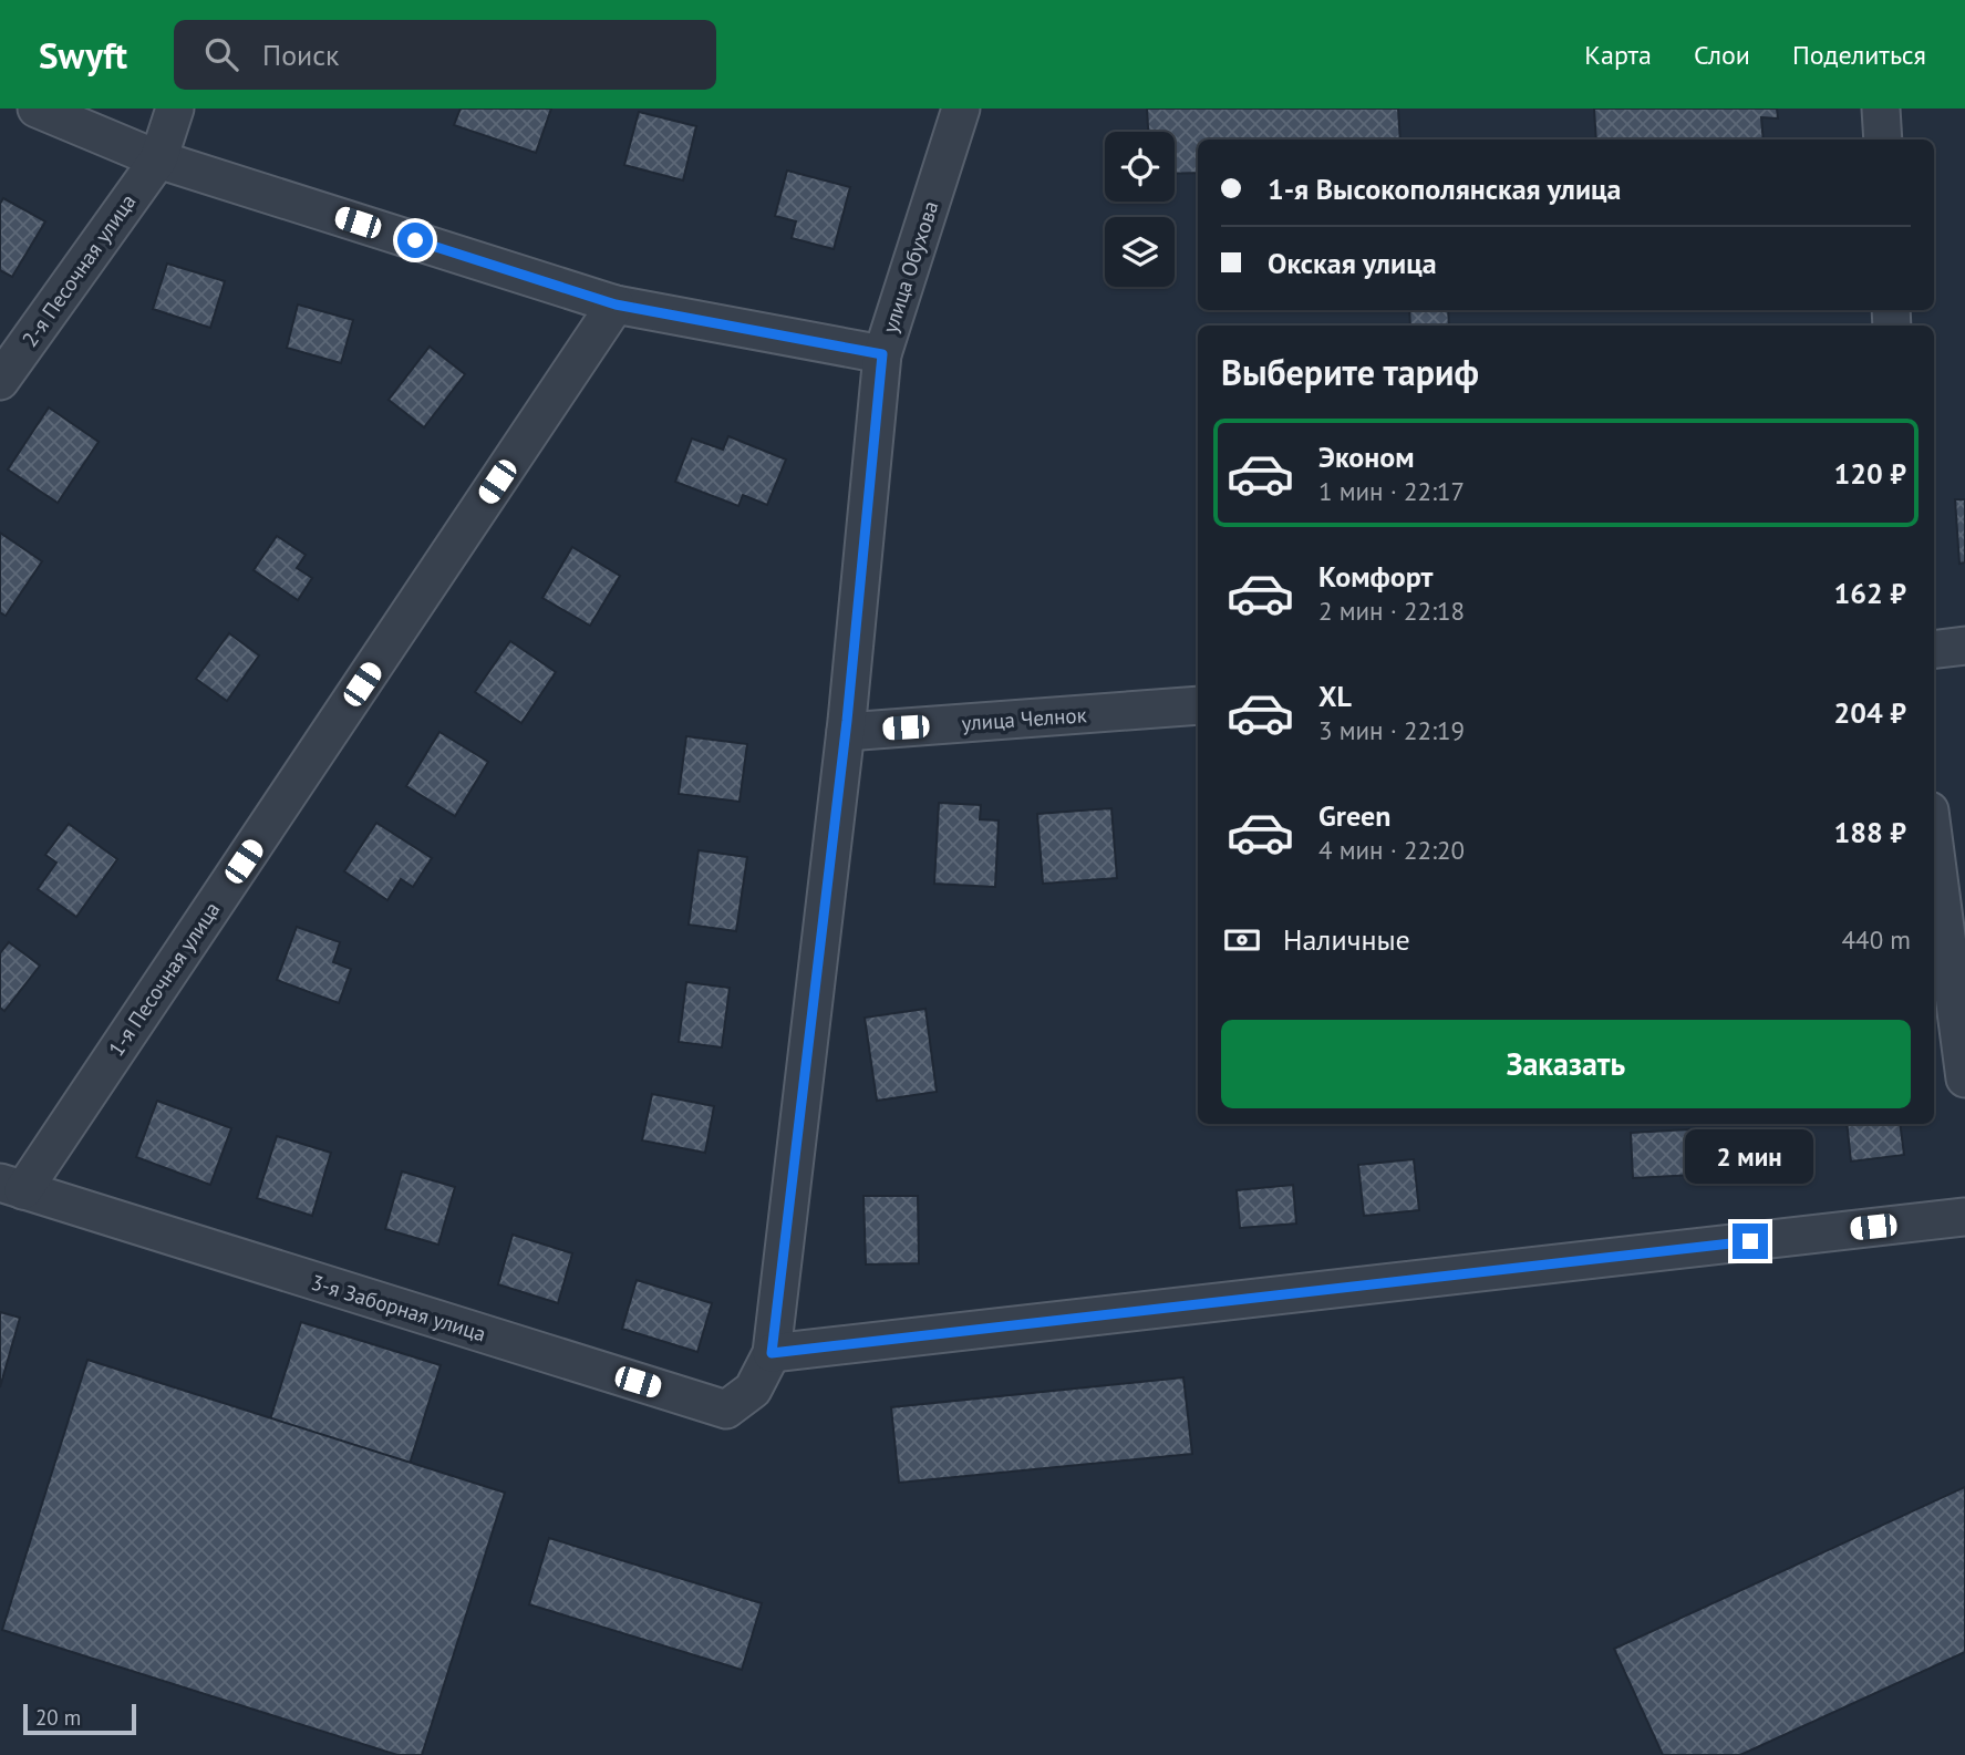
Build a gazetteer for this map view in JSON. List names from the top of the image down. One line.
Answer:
{"streets":{"street":["улица Обухова","2-я Песочная улица","улица Челнок","1-я Песочная улица","3-я Заборная улица"]},"crossings":[["улица Обухова","улица Челнок"],["улица Обухова","3-я Заборная улица"],["1-я Песочная улица","3-я Заборная улица"]],"scale_bar":"20 m","page":{"header":"Swyft","search":"Поиск","nav":["Карта","Слои","Поделиться"],"banner":["1-я Высокополянская улица","Окская улица"],"heading":"Выберите тариф","list":[{"name":"Эконом","note":"1 мин · 22:17","value":"120 ₽"},{"name":"Комфорт","note":"2 мин · 22:18","value":"162 ₽"},{"name":"XL","note":"3 мин · 22:19","value":"204 ₽"},{"name":"Green","note":"4 мин · 22:20","value":"188 ₽"}],"pay":["Наличные","440 m"],"buttons":"Заказать","bubble":"2 мин","scale":"20 m"}}
